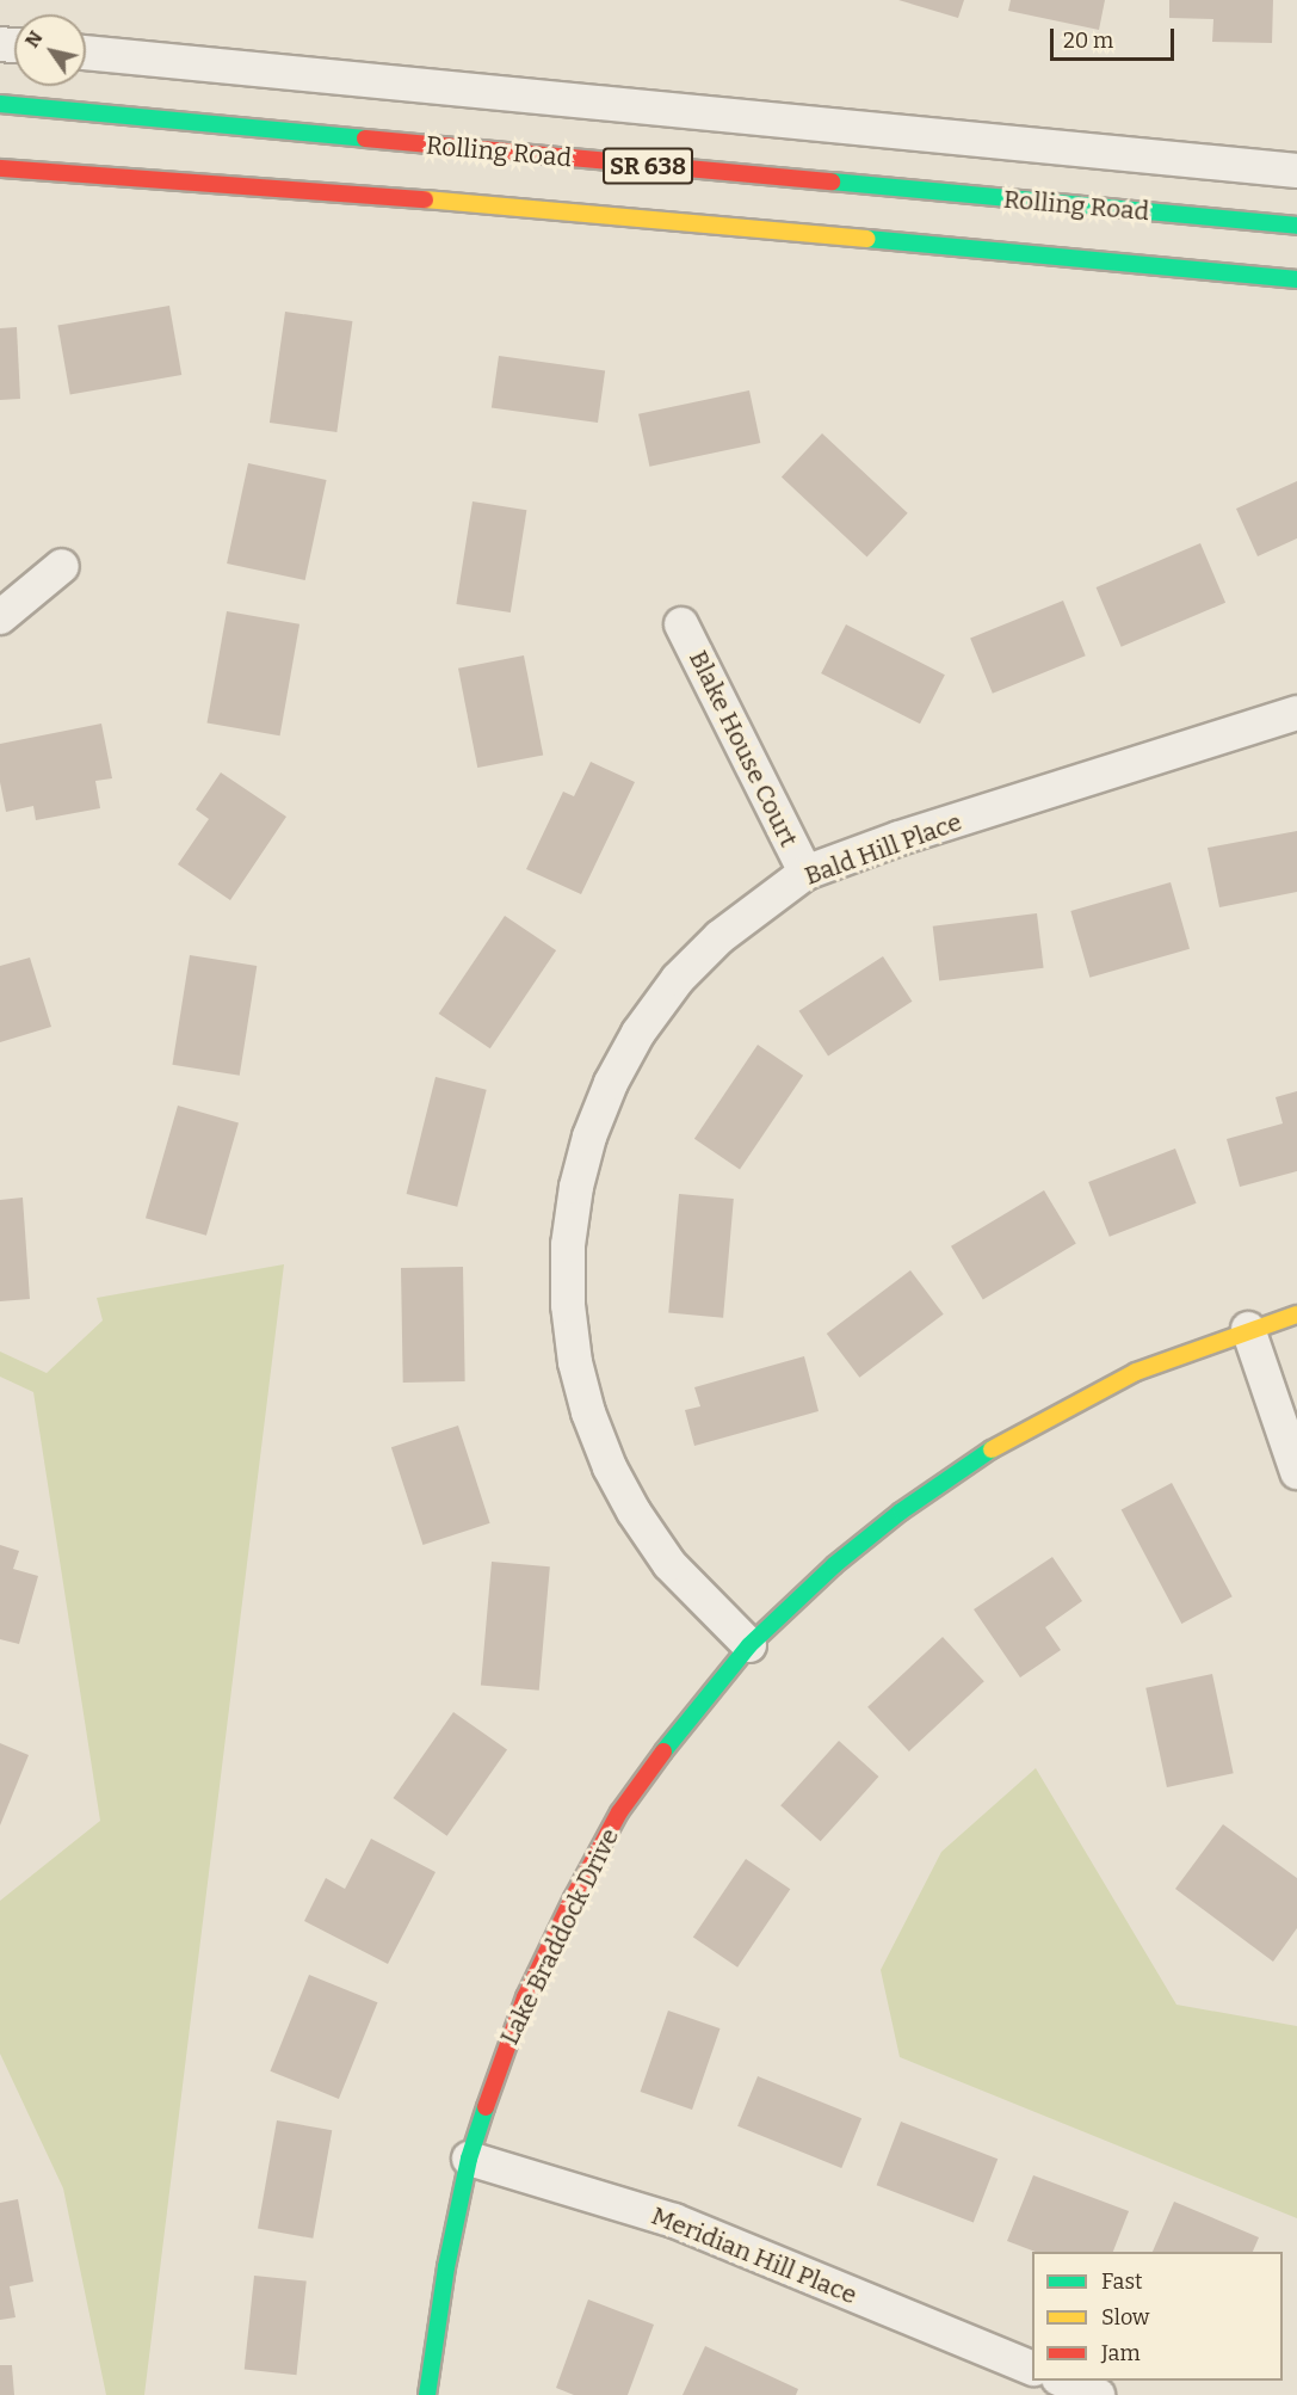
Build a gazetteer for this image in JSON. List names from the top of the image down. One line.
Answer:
{"streets":{"main road":["Rolling Road","SR 638","Lake Braddock Drive"],"street":["Blake House Court","Bald Hill Place","Meridian Hill Place"]},"crossings":[["Blake House Court","Bald Hill Place"],["Bald Hill Place","Lake Braddock Drive"],["Lake Braddock Drive","Meridian Hill Place"]],"legend":["Fast","Slow","Jam"],"scale_bar":"20 m","north":"top left"}
